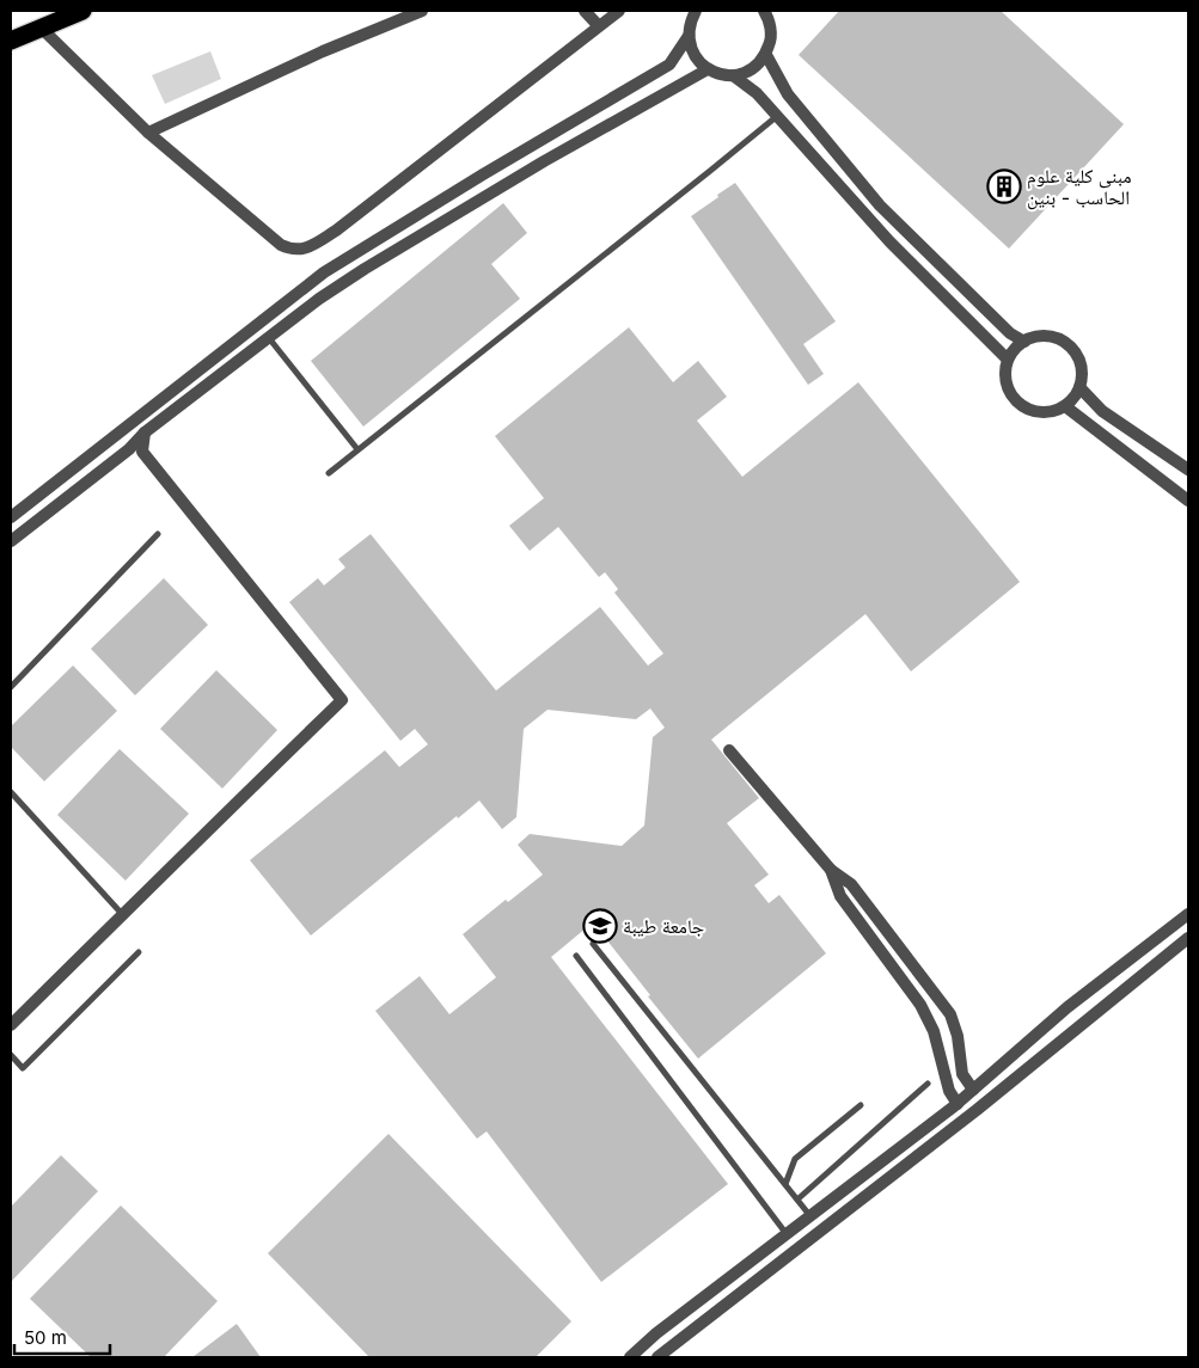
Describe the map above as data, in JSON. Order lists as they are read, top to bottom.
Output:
{
  "places": {
    "building": ["مبنى كلية علوم الحاسب - بنين"],
    "school or university": ["جامعة طيبة"]
  },
  "scale_bar": "50 m"
}
